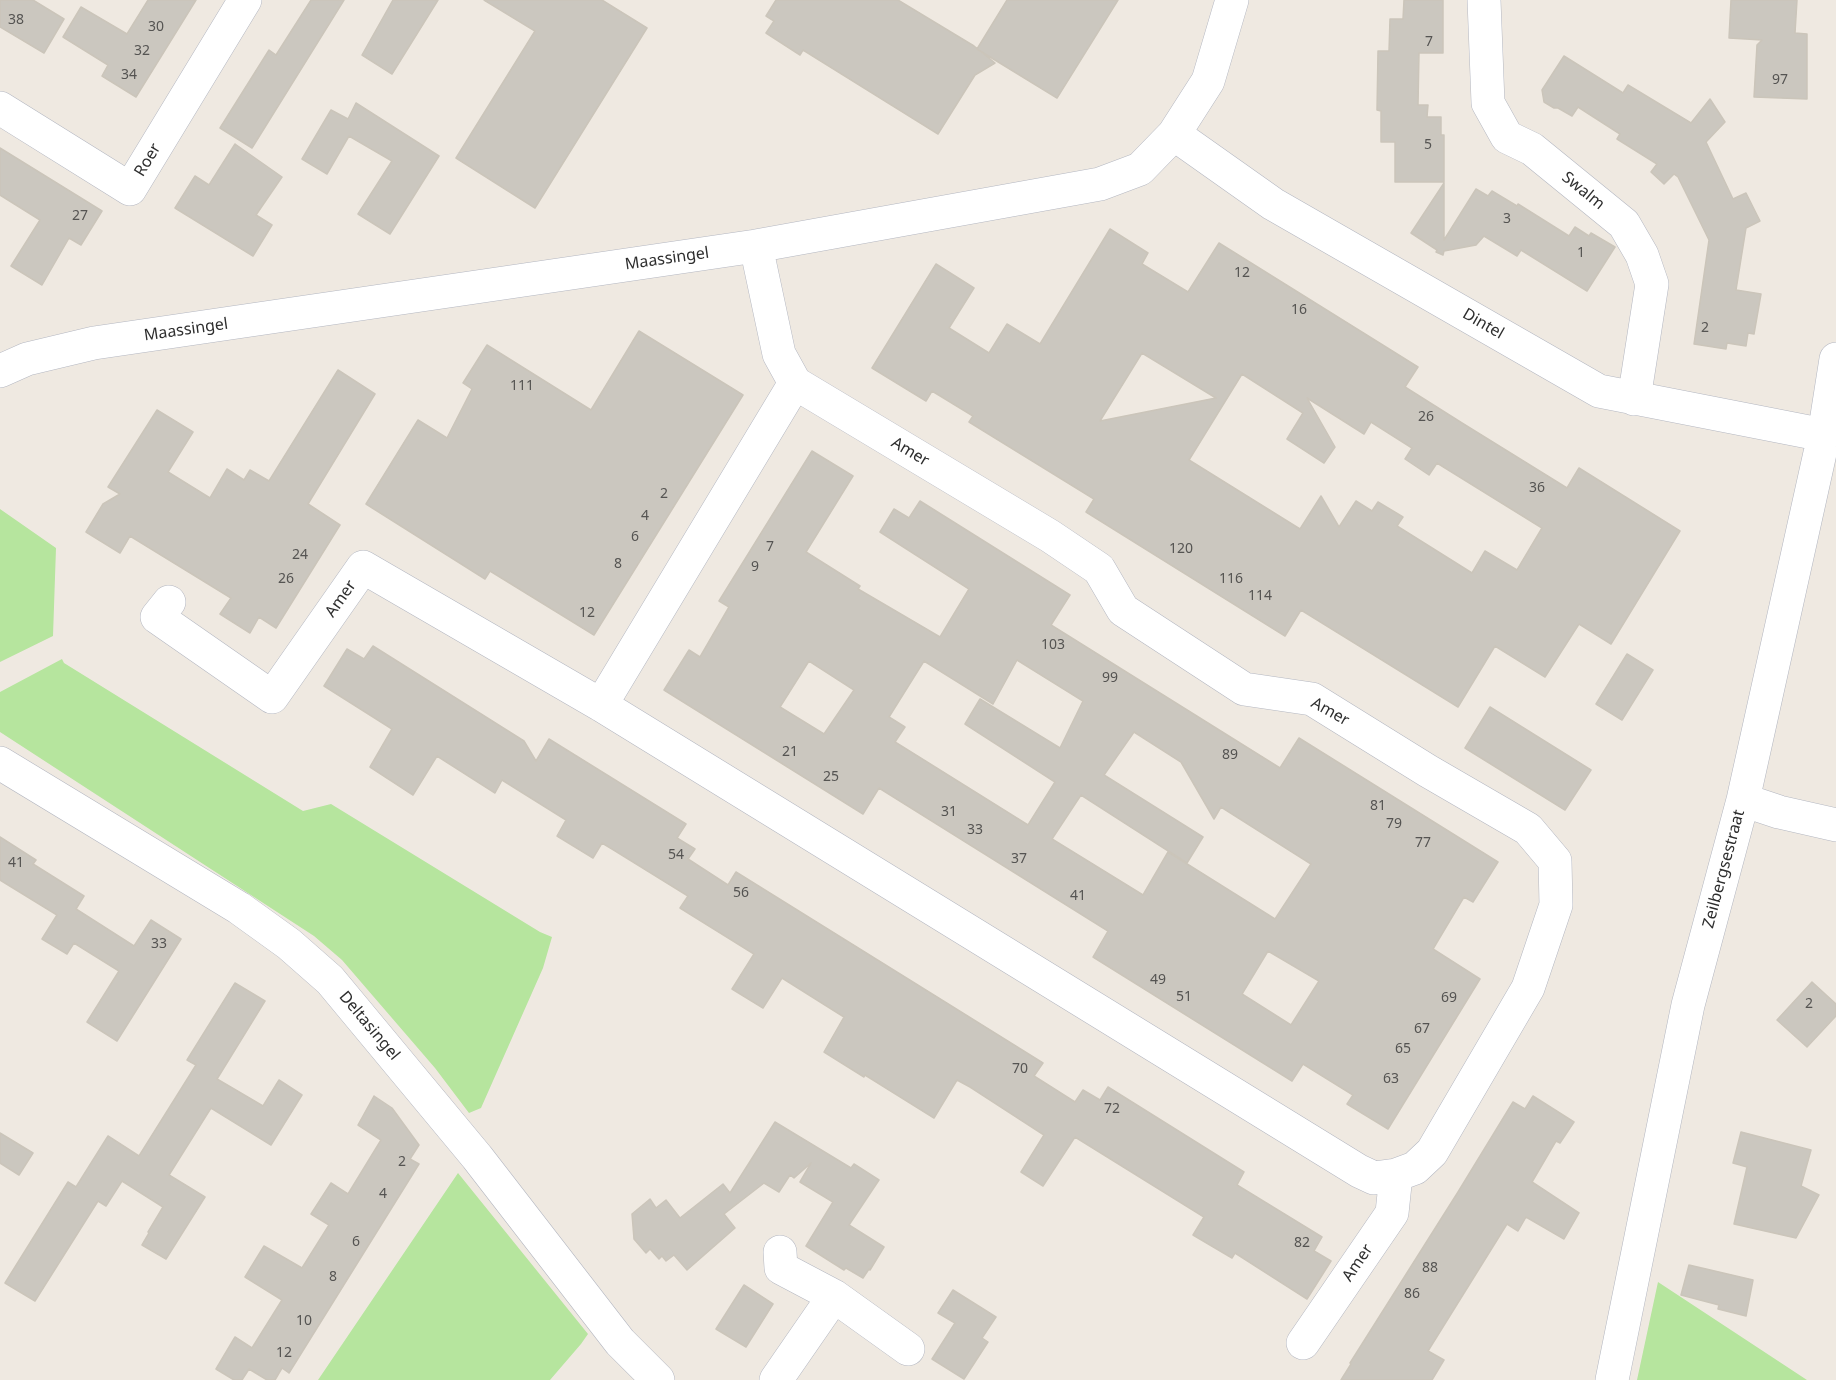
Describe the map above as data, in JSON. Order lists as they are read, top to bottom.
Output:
{
  "streets": {
    "street": [
      "Roer",
      "Swalm",
      "Maassingel",
      "Dintel",
      "Amer",
      "Zeilbergsestraat",
      "Deltasingel"
    ]
  },
  "crossings": [
    ["Swalm", "Dintel"],
    ["Maassingel", "Dintel"],
    ["Dintel", "Zeilbergsestraat"]
  ],
  "house_numbers": [
    "38",
    "30",
    "7",
    "32",
    "34",
    "97",
    "5",
    "27",
    "3",
    "1",
    "12",
    "16",
    "2",
    "111",
    "26",
    "36",
    "2",
    "4",
    "6",
    "7",
    "120",
    "24",
    "8",
    "9",
    "26",
    "116",
    "114",
    "12",
    "103",
    "99",
    "21",
    "89",
    "25",
    "81",
    "31",
    "79",
    "33",
    "77",
    "54",
    "37",
    "41",
    "56",
    "41",
    "33",
    "49",
    "51",
    "69",
    "2",
    "67",
    "65",
    "70",
    "63",
    "72",
    "2",
    "4",
    "6",
    "82",
    "88",
    "8",
    "86",
    "10",
    "12"
  ]
}
